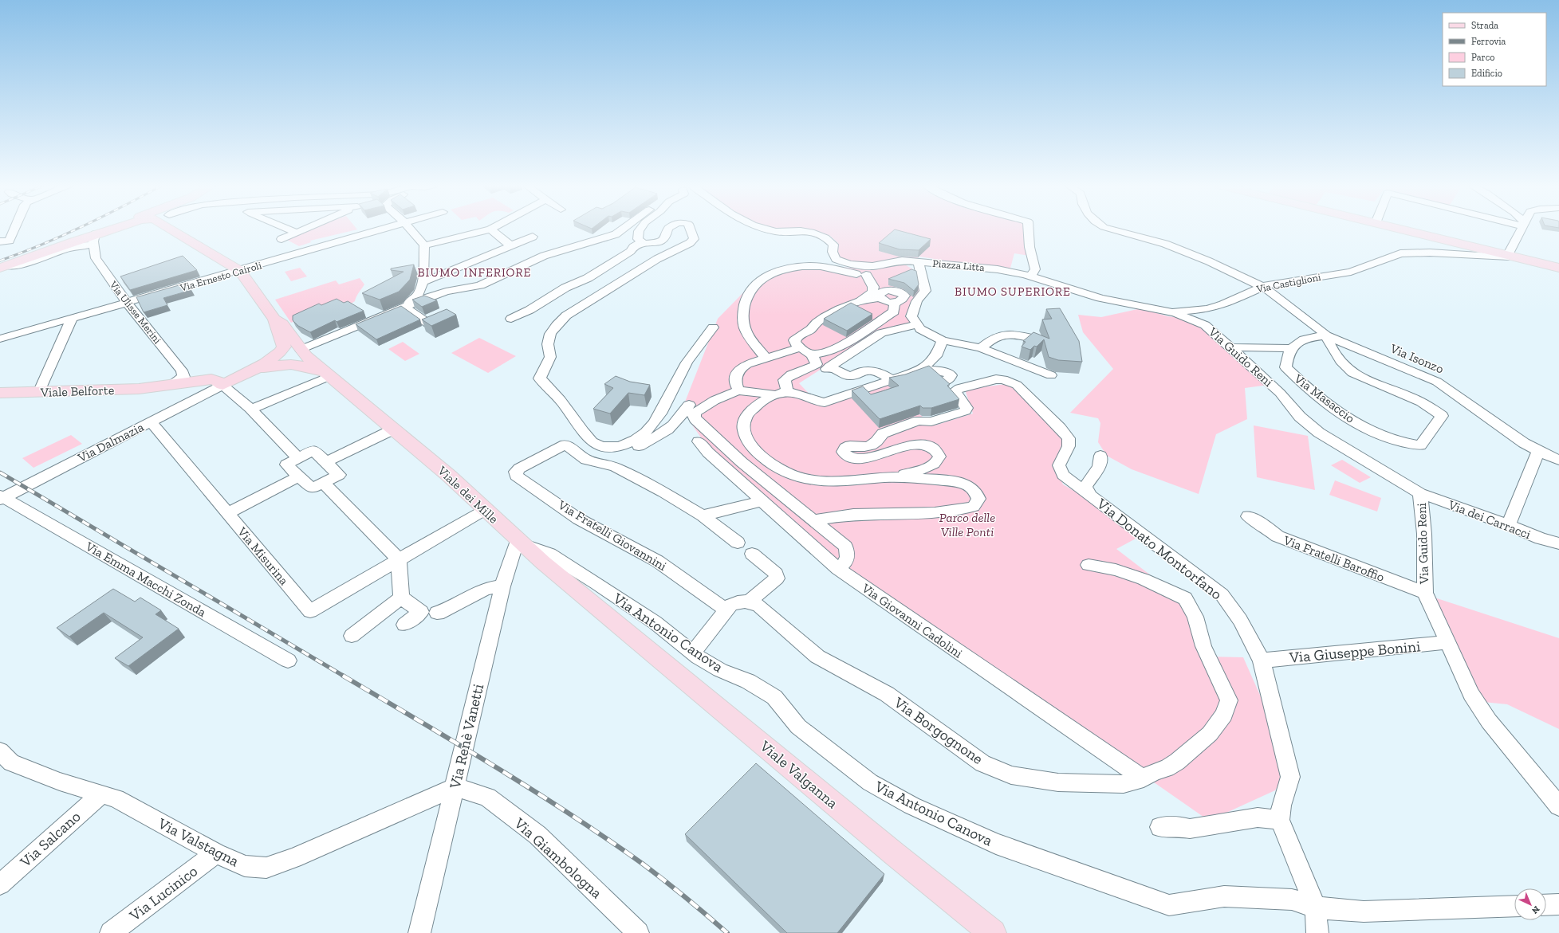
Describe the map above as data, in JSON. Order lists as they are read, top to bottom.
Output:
{
  "streets": {
    "main road": ["Viale Belforte", "Viale dei Mille", "Viale Valganna"],
    "street": [
      "Piazza Litta",
      "Via Ernesto Cairoli",
      "Via Castiglioni",
      "Via Ulisse Merini",
      "Via Guido Reni",
      "Via Isonzo",
      "Via Masaccio",
      "Via Dalmazia",
      "Via dei Carracci",
      "Via Fratelli Giovannini",
      "Via Donato Montorfano",
      "Via Misurina",
      "Via Fratelli Baroffio",
      "Via Emma Macchi Zonda",
      "Via Giovanni Cadolini",
      "Via Antonio Canova",
      "Via Giuseppe Bonini",
      "Via Borgognone",
      "Via Renè Vanetti",
      "Via Salcano",
      "Via Valstagna",
      "Via Giambologna",
      "Via Lucinico"
    ]
  },
  "crossings": [
    ["Piazza Litta", "Via Castiglioni"],
    ["Via Ernesto Cairoli", "Via Ulisse Merini"],
    ["Via Castiglioni", "Via Guido Reni"],
    ["Via Castiglioni", "Via Isonzo"],
    ["Via Ulisse Merini", "Viale Belforte"],
    ["Via Guido Reni", "Via dei Carracci"],
    ["Via Guido Reni", "Via Fratelli Baroffio"],
    ["Via Guido Reni", "Via Giuseppe Bonini"],
    ["Via Isonzo", "Via Masaccio"],
    ["Via Dalmazia", "Via Misurina"],
    ["Via Dalmazia", "Via Emma Macchi Zonda"],
    ["Viale dei Mille", "Via Misurina"],
    ["Viale dei Mille", "Via Antonio Canova"],
    ["Viale dei Mille", "Via Renè Vanetti"],
    ["Viale dei Mille", "Viale Valganna"],
    ["Via Donato Montorfano", "Via Antonio Canova"],
    ["Via Donato Montorfano", "Via Giuseppe Bonini"],
    ["Via Giovanni Cadolini", "Via Borgognone"],
    ["Via Antonio Canova", "Via Renè Vanetti"],
    ["Via Renè Vanetti", "Via Valstagna"],
    ["Via Renè Vanetti", "Via Giambologna"],
    ["Via Salcano", "Via Valstagna"],
    ["Via Valstagna", "Via Giambologna"],
    ["Via Valstagna", "Via Lucinico"]
  ],
  "districts": ["BIUMO INFERIORE", "BIUMO SUPERIORE"],
  "parks": ["Parco delle Ville Ponti"],
  "legend": [
    "Strada",
    "Ferrovia",
    "Parco",
    "Edificio"
  ],
  "north": "bottom right"
}
